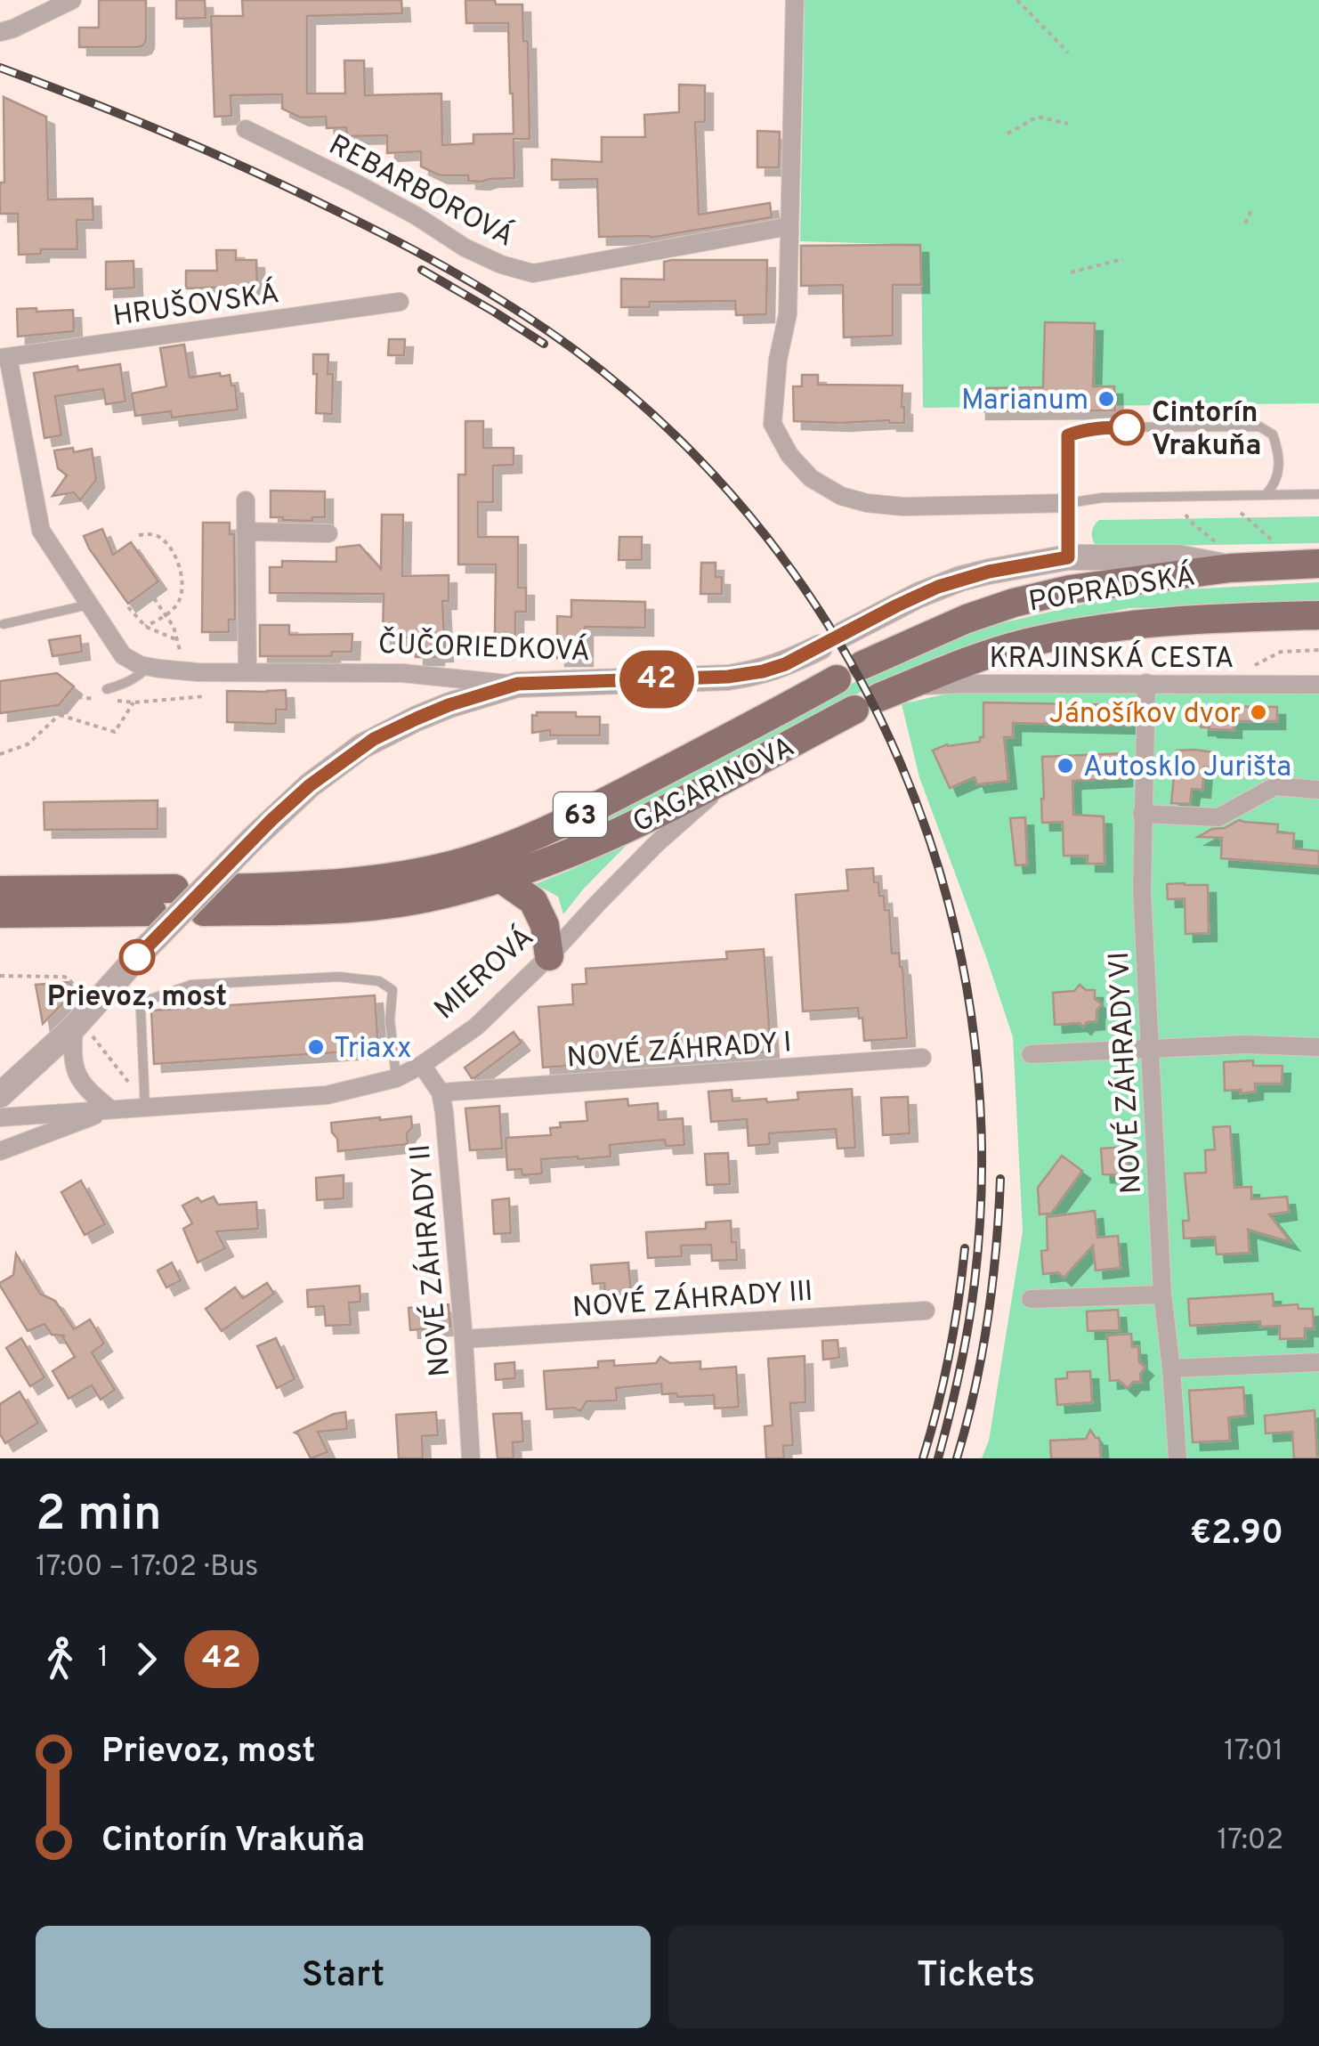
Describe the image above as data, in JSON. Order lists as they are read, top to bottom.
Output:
{
  "streets": {
    "main road": ["POPRADSKÁ", "GAGARINOVA", "63"],
    "street": [
      "REBARBOROVÁ",
      "HRUŠOVSKÁ",
      "ČUČORIEDKOVÁ",
      "KRAJINSKÁ CESTA",
      "MIEROVÁ",
      "NOVÉ ZÁHRADY I",
      "NOVÉ ZÁHRADY VI",
      "NOVÉ ZÁHRADY II",
      "NOVÉ ZÁHRADY III"
    ]
  },
  "crossings": [
    ["POPRADSKÁ", "KRAJINSKÁ CESTA"],
    ["POPRADSKÁ", "GAGARINOVA"],
    ["KRAJINSKÁ CESTA", "GAGARINOVA"],
    ["KRAJINSKÁ CESTA", "NOVÉ ZÁHRADY VI"],
    ["GAGARINOVA", "MIEROVÁ"],
    ["MIEROVÁ", "NOVÉ ZÁHRADY II"],
    ["NOVÉ ZÁHRADY I", "NOVÉ ZÁHRADY II"],
    ["NOVÉ ZÁHRADY II", "NOVÉ ZÁHRADY III"]
  ],
  "places": [
    "Marianum",
    "Cintorín Vrakuňa",
    "Jánošíkov dvor",
    "Autosklo Jurišta",
    "Prievoz, most",
    "Triaxx"
  ],
  "lines": ["bus line 42"],
  "page": {
    "on_map": "42",
    "heading": ["2 min", "17:00 – 17:02 · Bus", "€2.90"],
    "legs": ["1", "42"],
    "list": [
      {
        "name": "Prievoz, most",
        "value": "17:01"
      },
      {
        "name": "Cintorín Vrakuňa",
        "value": "17:02"
      }
    ],
    "buttons": ["Start", "Tickets"]
  }
}
